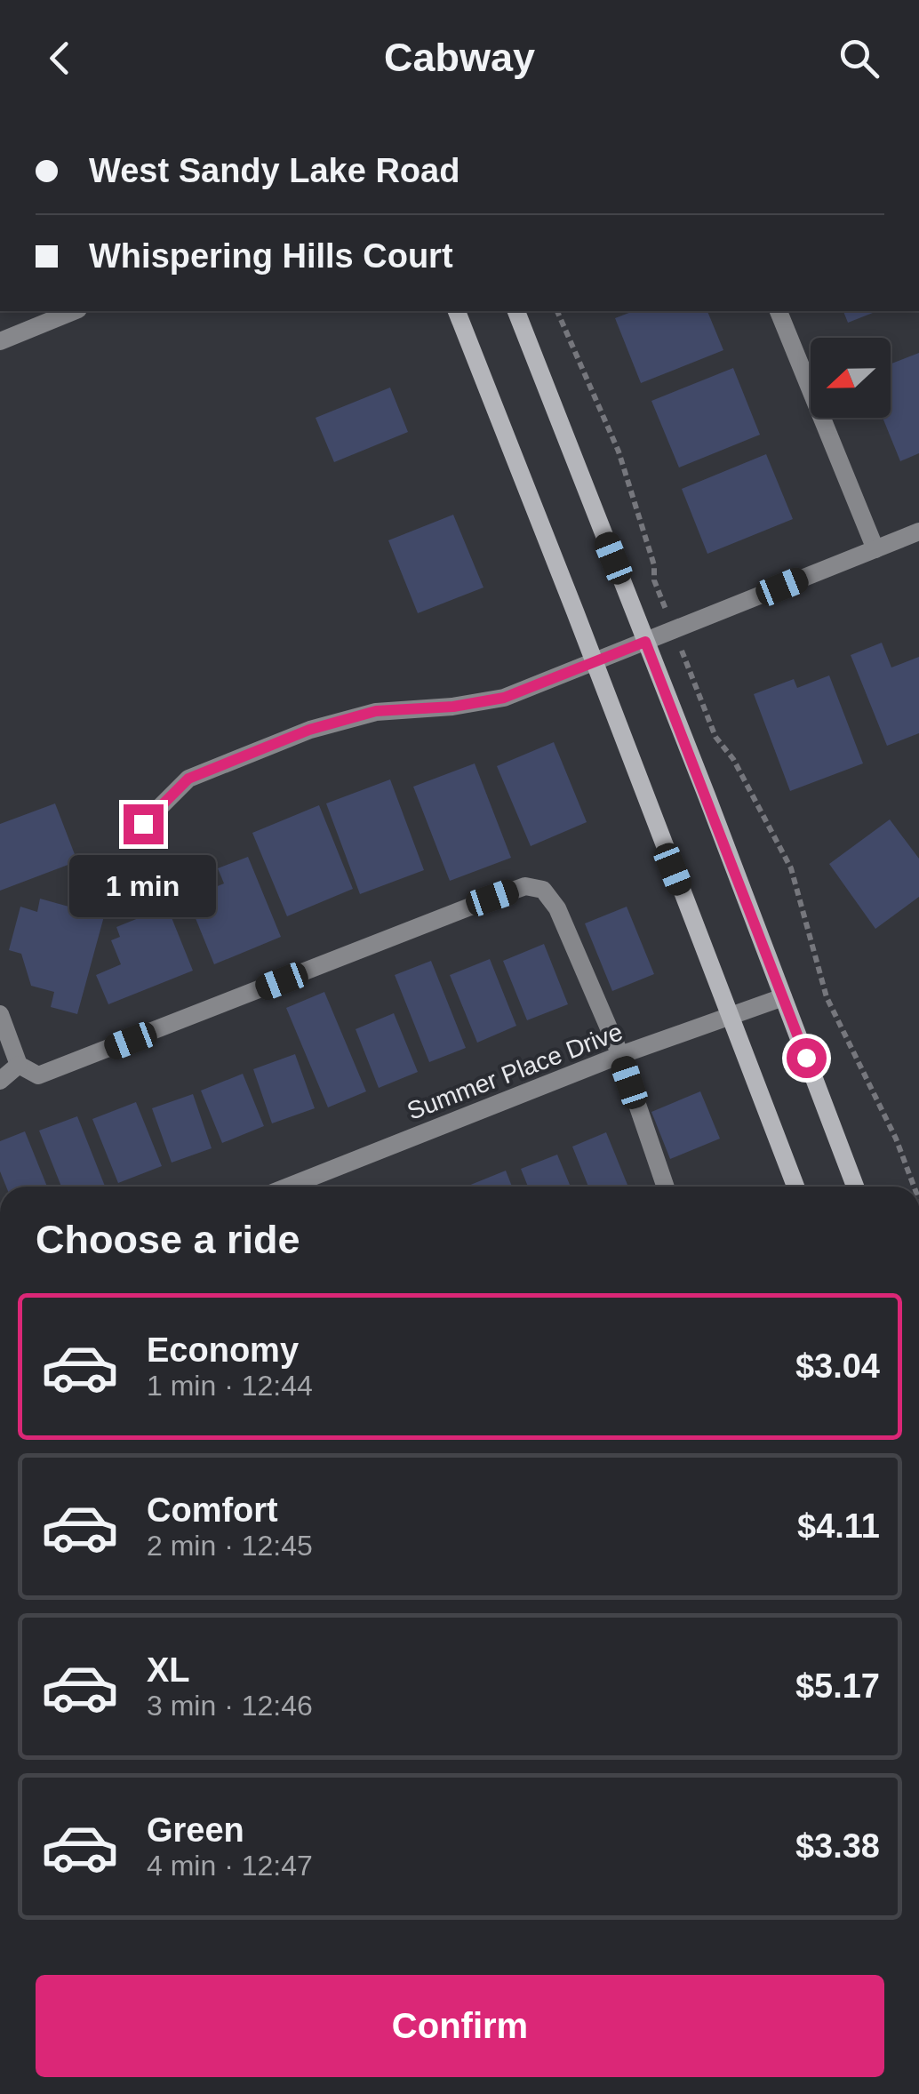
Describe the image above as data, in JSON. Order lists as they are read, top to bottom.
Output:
{
  "streets": {
    "street": ["Summer Place Drive"]
  },
  "north": "left",
  "page": {
    "header": "Cabway",
    "banner": ["West Sandy Lake Road", "Whispering Hills Court"],
    "bubble": "1 min",
    "heading": "Choose a ride",
    "list": [
      {
        "name": "Economy",
        "note": "1 min · 12:44",
        "value": "$3.04"
      },
      {
        "name": "Comfort",
        "note": "2 min · 12:45",
        "value": "$4.11"
      },
      {
        "name": "XL",
        "note": "3 min · 12:46",
        "value": "$5.17"
      },
      {
        "name": "Green",
        "note": "4 min · 12:47",
        "value": "$3.38"
      }
    ],
    "buttons": "Confirm"
  }
}
